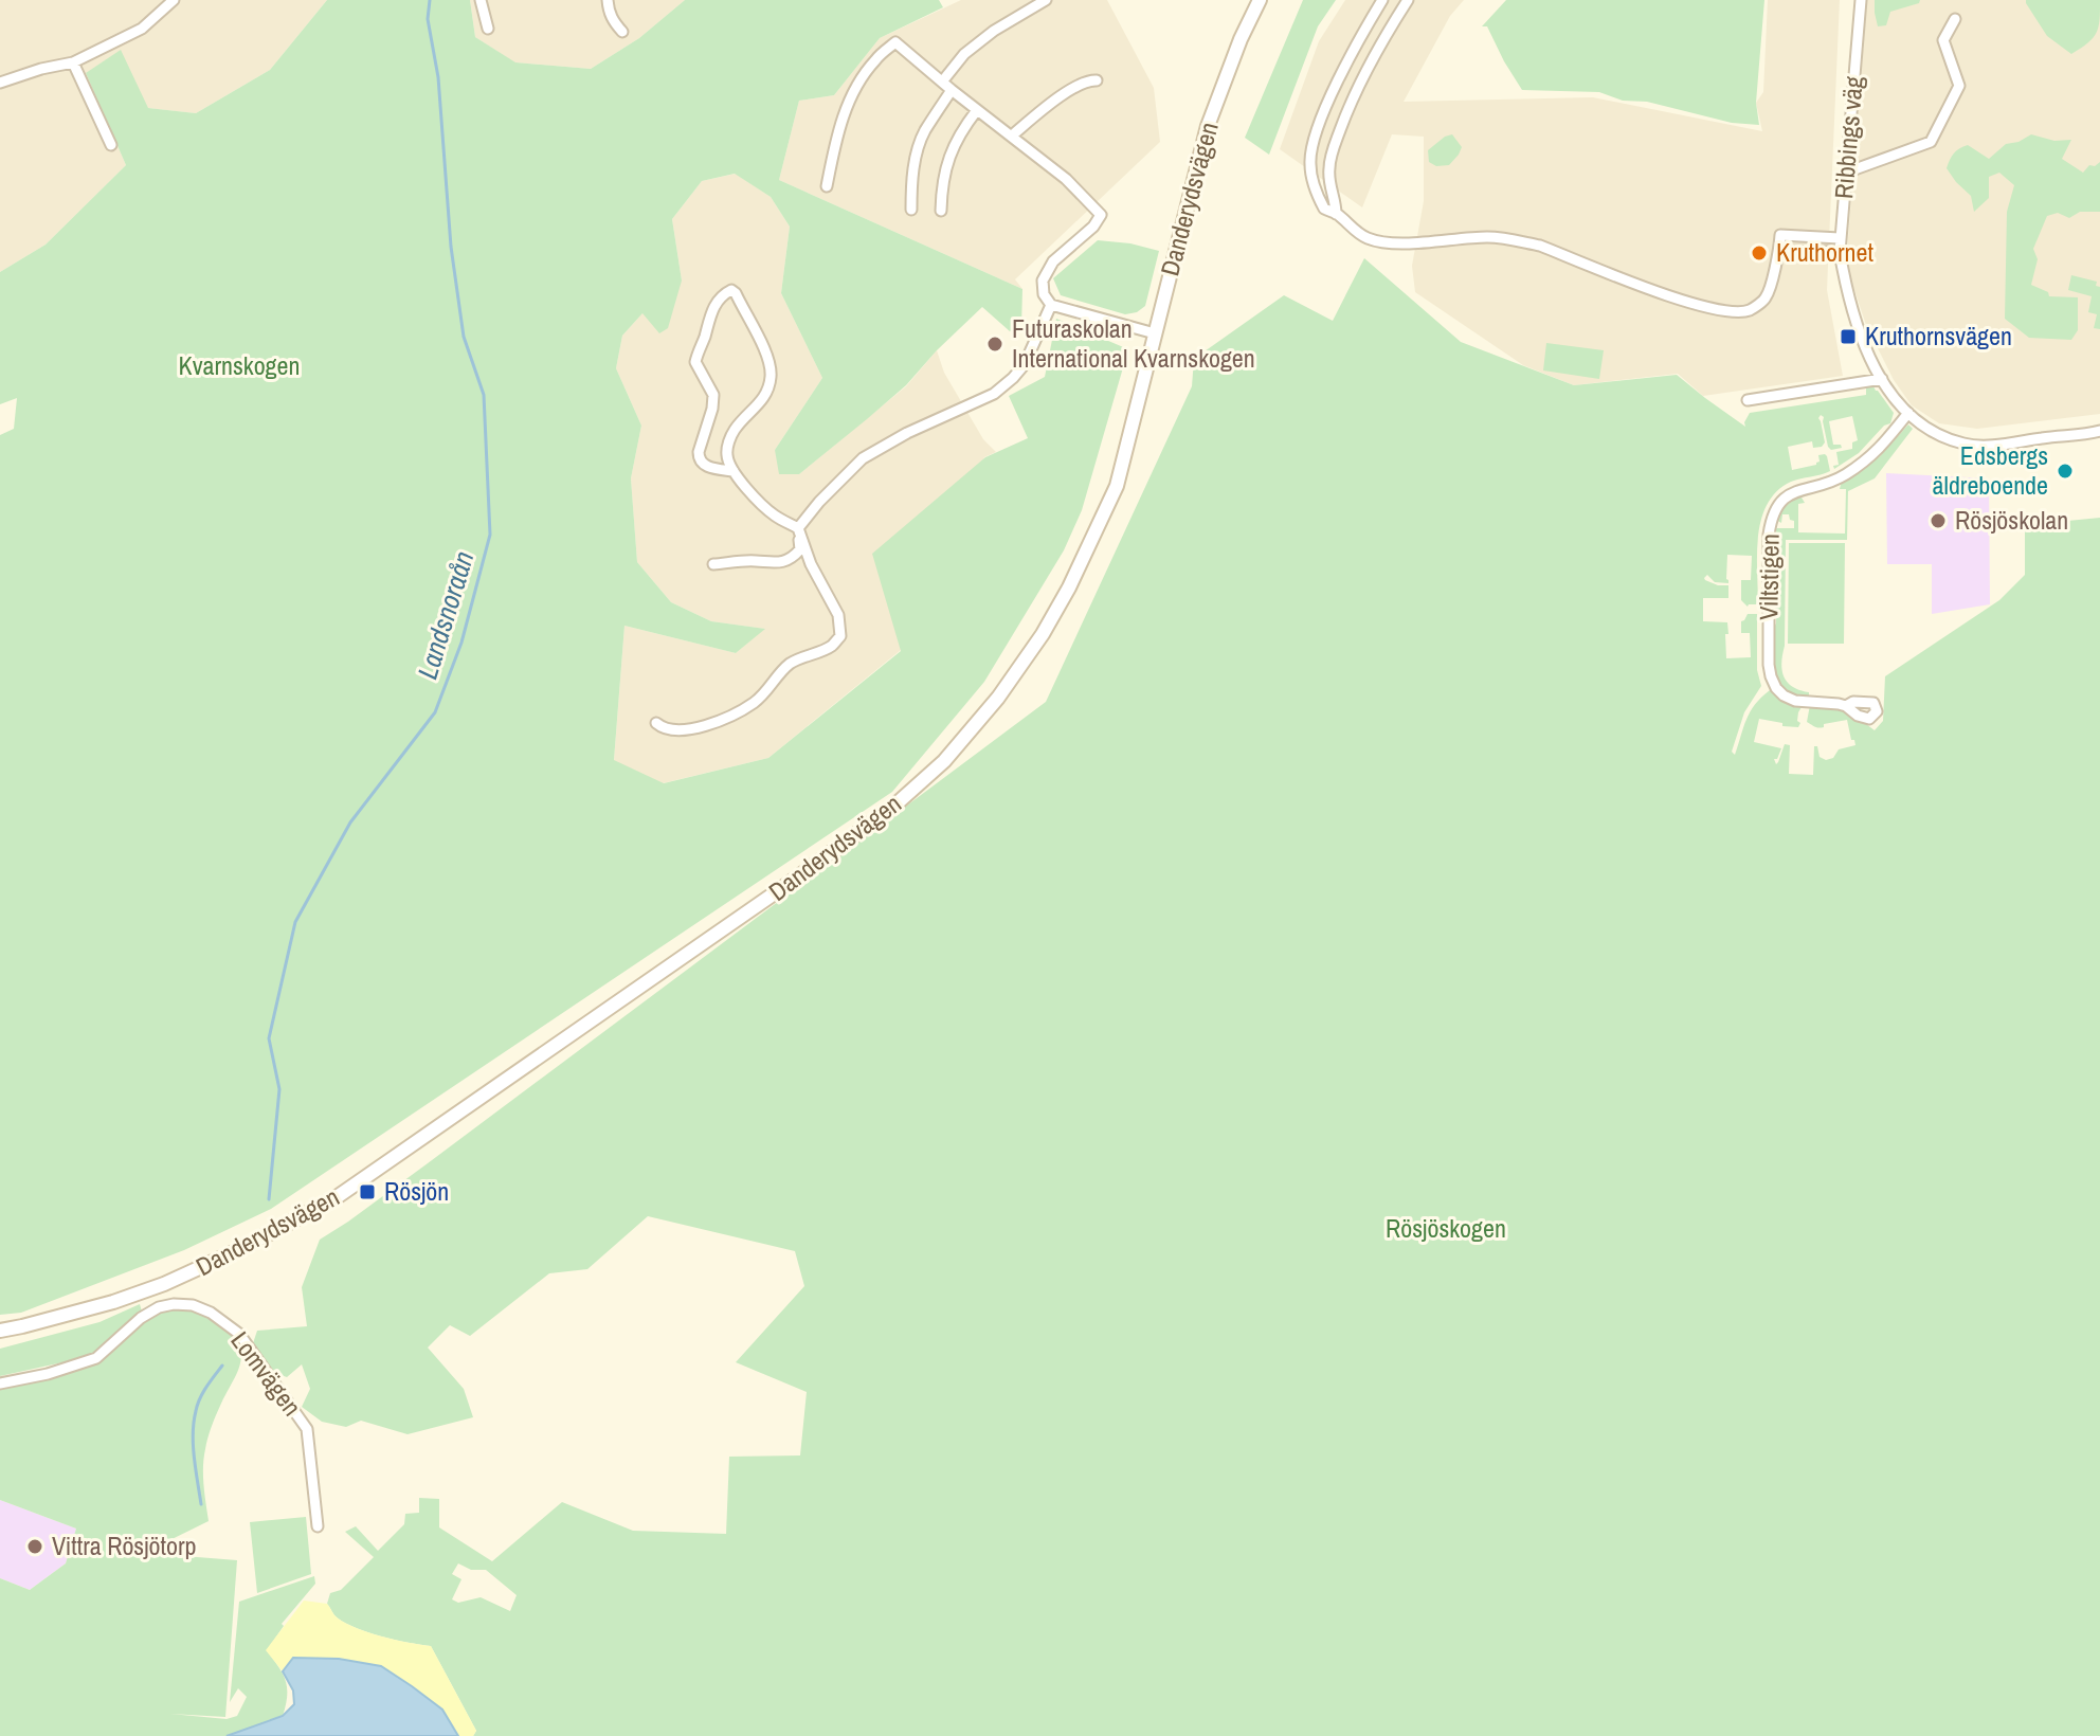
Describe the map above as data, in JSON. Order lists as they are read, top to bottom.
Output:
{
  "streets": {
    "main road": ["Danderydsvägen"],
    "street": ["Ribbings väg", "Viltstigen", "Lomvägen"]
  },
  "crossings": [
    ["Ribbings väg", "Viltstigen"]
  ],
  "water": ["Landsnoraån"],
  "parks": ["Kvarnskogen", "Rösjöskogen"],
  "places": {
    "other": [
      "Kruthornet",
      "Futuraskolan International Kvarnskogen",
      "Edsbergs äldreboende",
      "Rösjöskolan",
      "Vittra Rösjötorp"
    ],
    "transit": ["Kruthornsvägen", "Rösjön"]
  }
}
